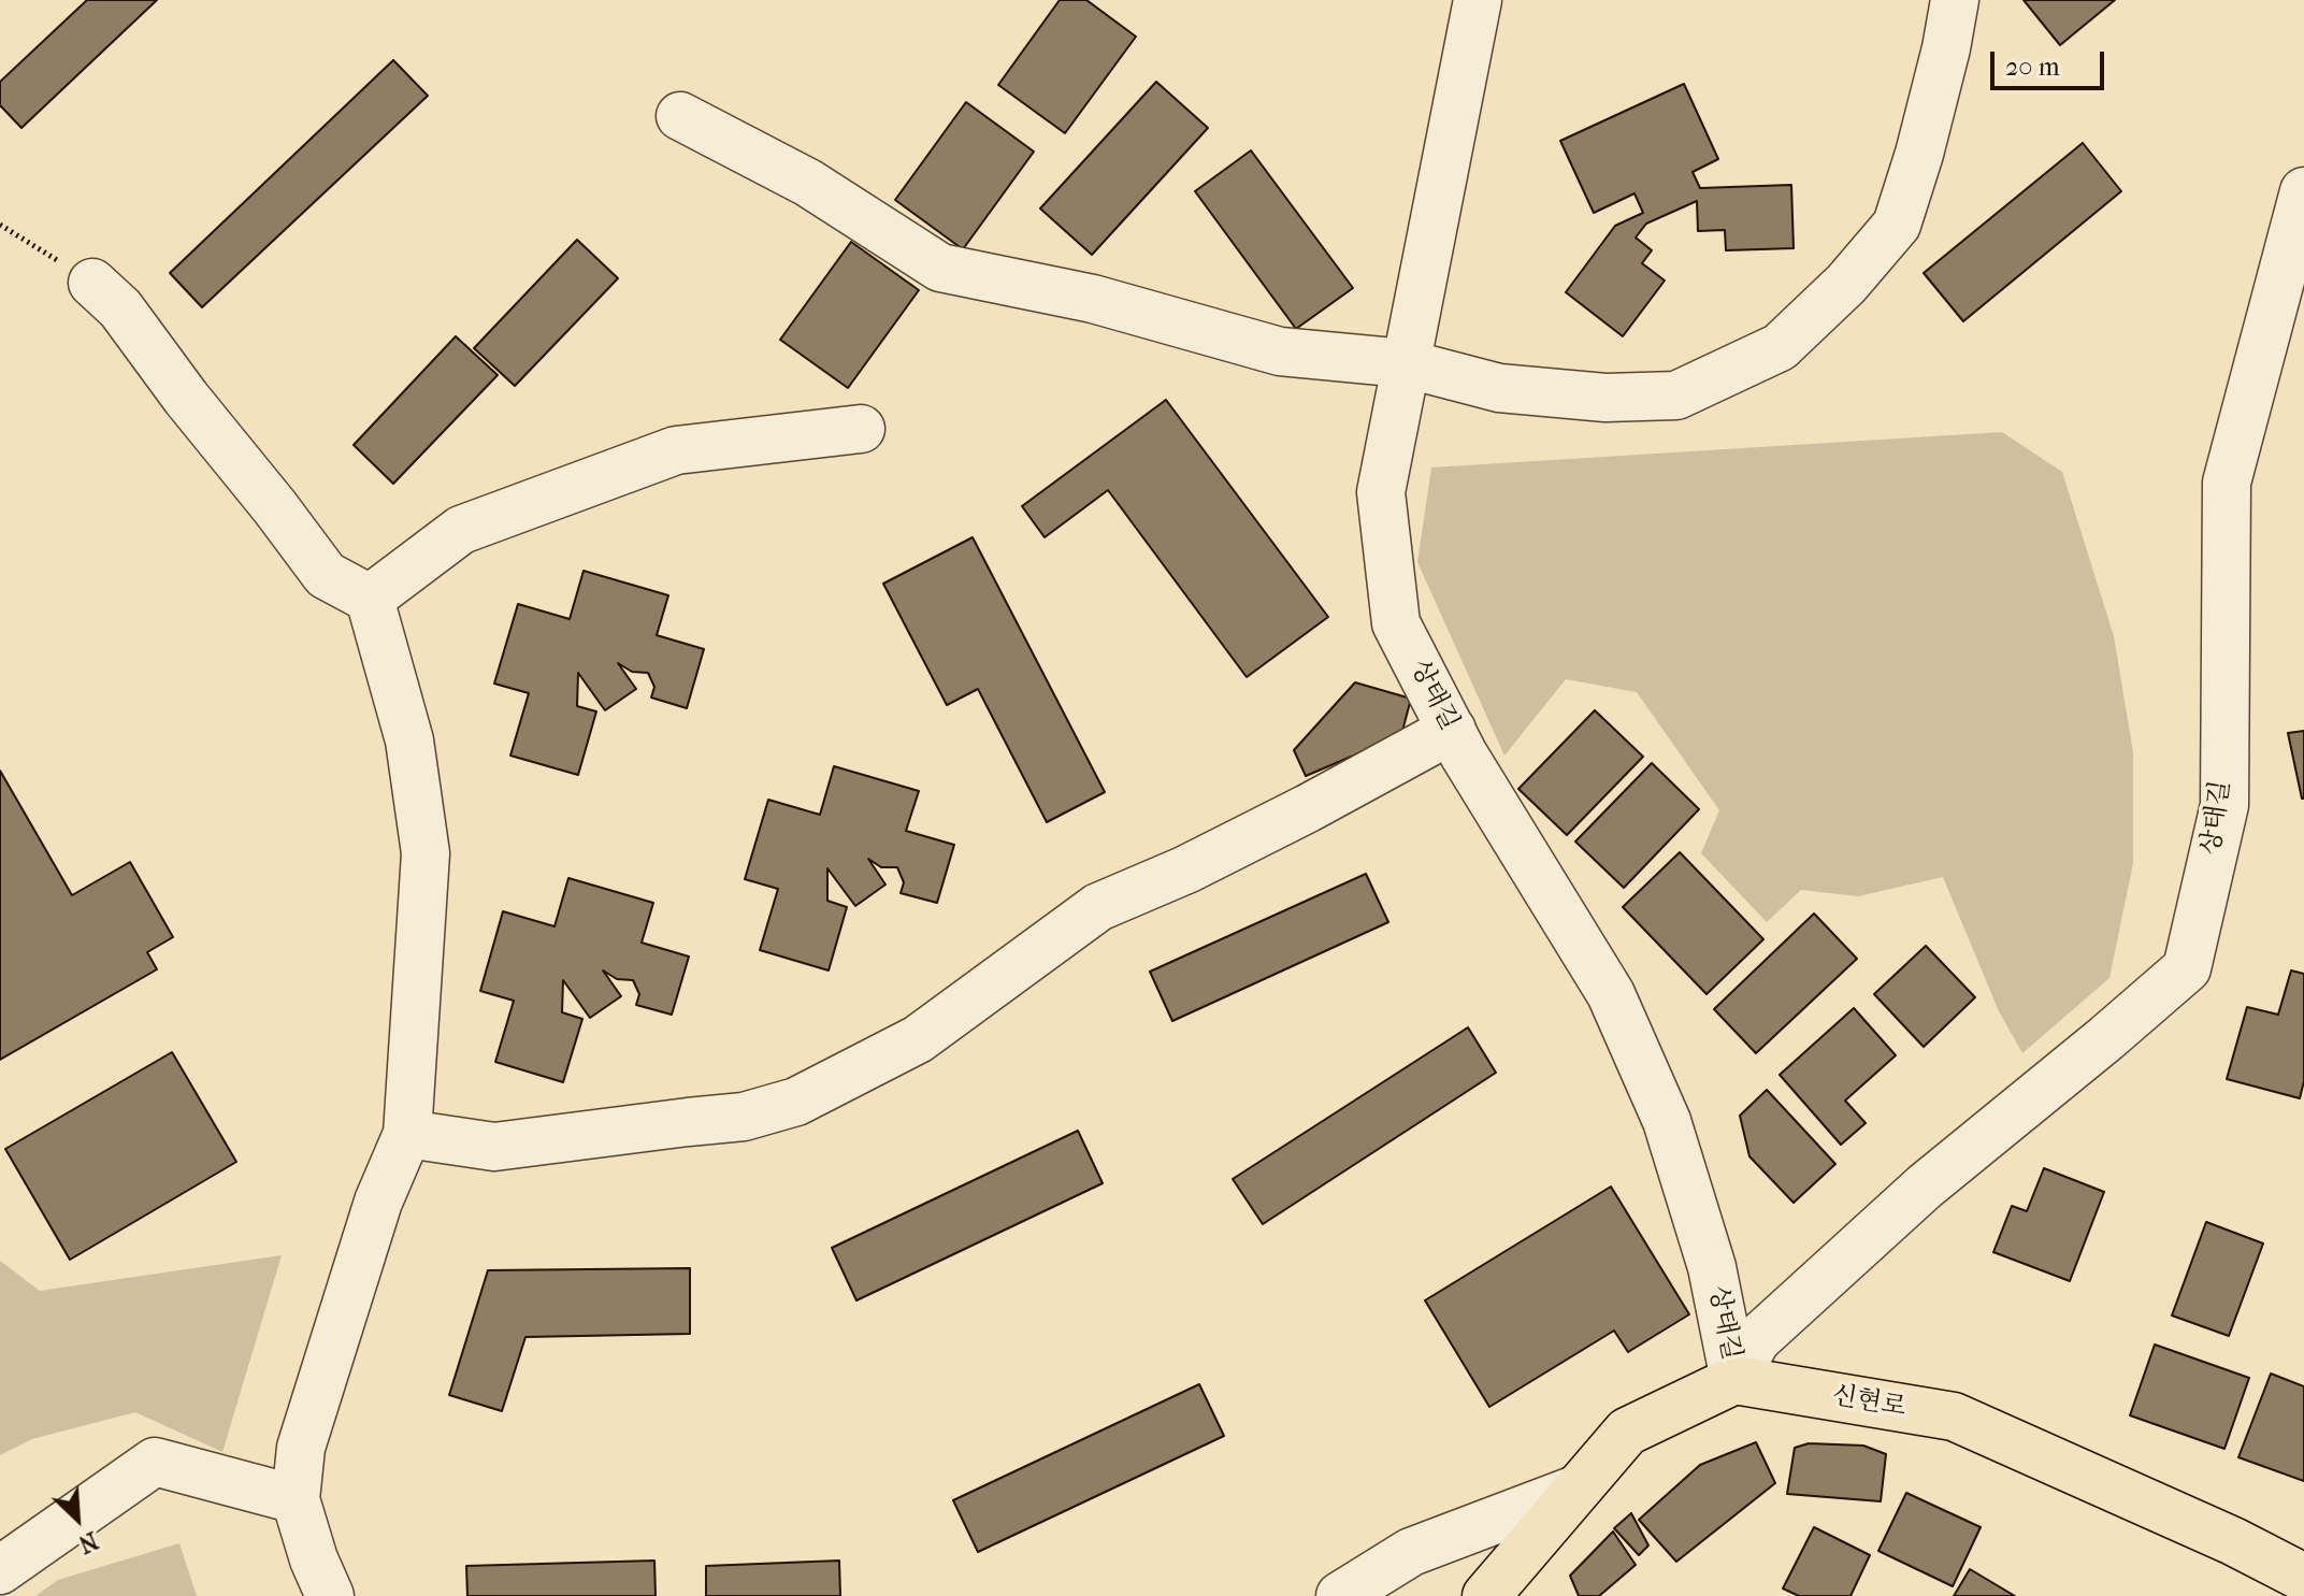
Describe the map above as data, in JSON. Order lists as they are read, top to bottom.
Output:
{
  "streets": {
    "main road": ["신현로"],
    "street": ["상태길"]
  },
  "crossings": [
    ["상태길", "신현로"]
  ],
  "scale_bar": "20 m",
  "north": "bottom right"
}
